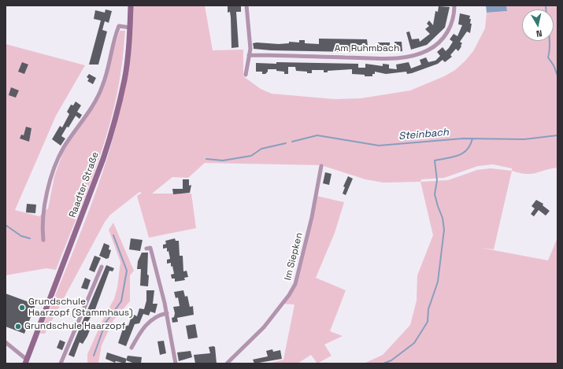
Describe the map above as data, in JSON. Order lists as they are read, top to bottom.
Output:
{
  "streets": {
    "main road": ["Raadter Straße"],
    "street": ["Am Ruhmbach", "Im Siepken"]
  },
  "water": ["Steinbach"],
  "places": ["Grundschule Haarzopf (Stammhaus)", "Grundschule Haarzopf"],
  "north": "bottom"
}
